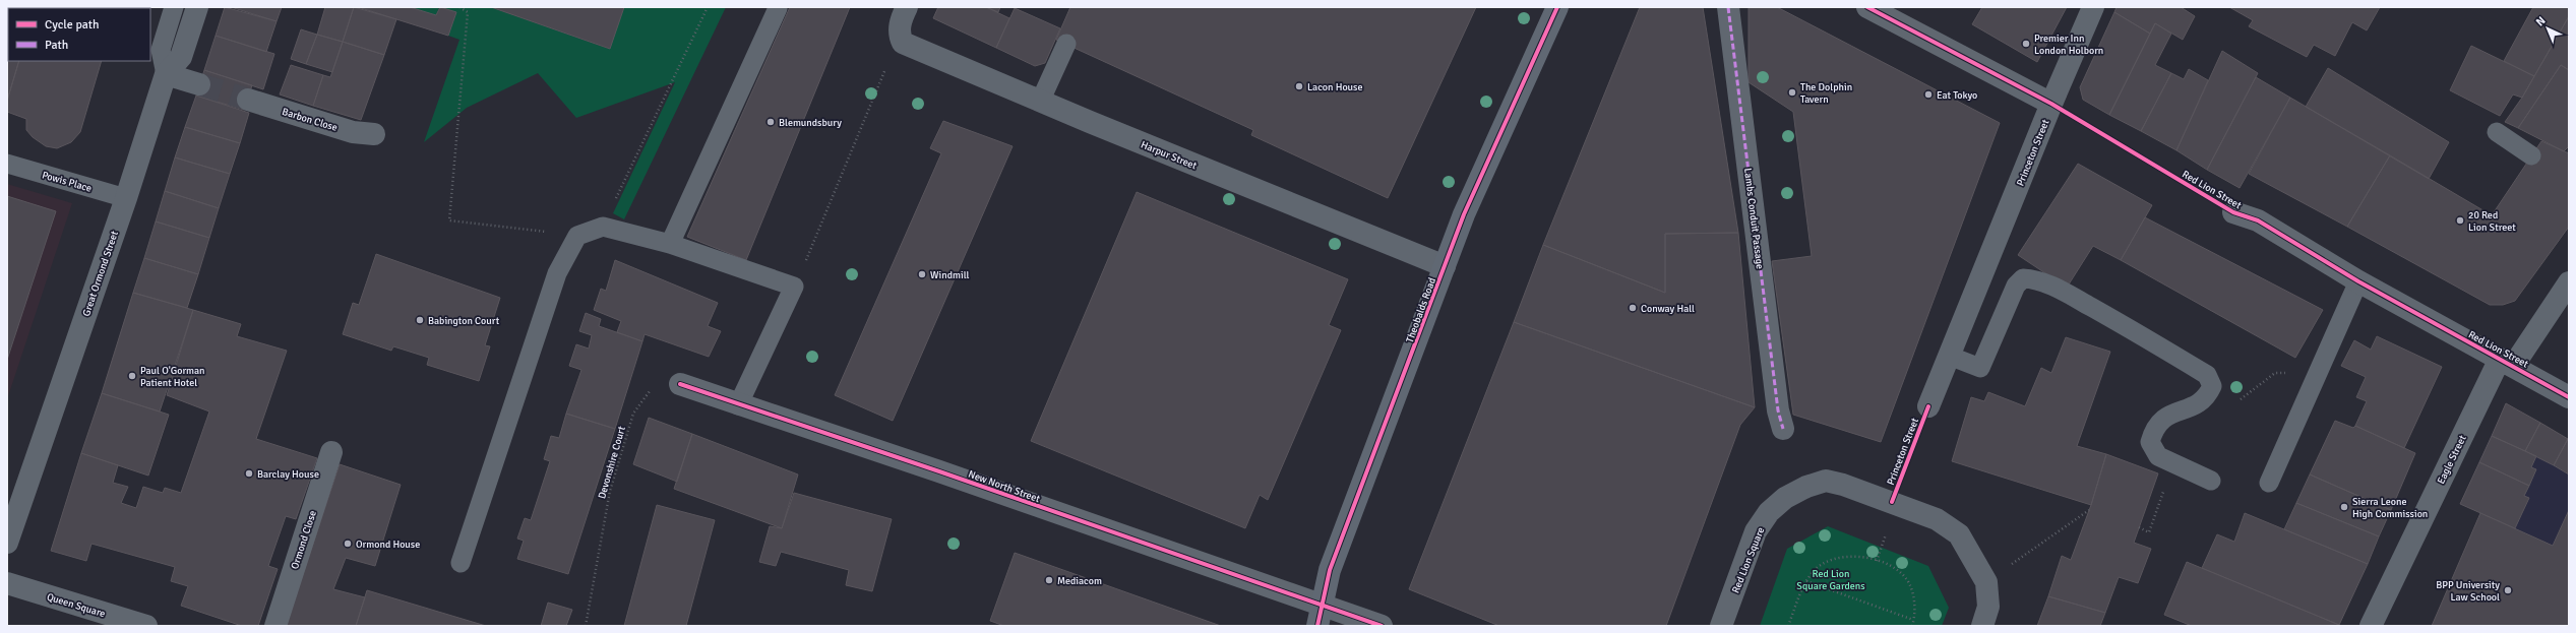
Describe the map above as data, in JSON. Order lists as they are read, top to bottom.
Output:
{
  "streets": {
    "main road": ["Theobalds Road"],
    "street": [
      "Barbon Close",
      "Princeton Street",
      "Harpur Street",
      "Red Lion Street",
      "Lambs Conduit Passage",
      "Great Ormond Street",
      "Eagle Street",
      "New North Street",
      "Ormond Close",
      "Red Lion Square",
      "Queen Square"
    ],
    "lane": ["Powis Place"],
    "path": ["Devonshire Court"]
  },
  "crossings": [
    ["Harpur Street", "Theobalds Road"],
    ["Powis Place", "Great Ormond Street"],
    ["Red Lion Street", "Eagle Street"],
    ["Theobalds Road", "New North Street"],
    ["Devonshire Court", "New North Street"]
  ],
  "parks": ["Red Lion Square Gardens"],
  "places": [
    "Premier Inn London Holborn",
    "Lacon House",
    "The Dolphin Tavern",
    "Eat Tokyo",
    "Blemundsbury",
    "20 Red Lion Street",
    "Windmill",
    "Conway Hall",
    "Babington Court",
    "Paul O'Gorman Patient Hotel",
    "Barclay House",
    "Sierra Leone High Commission",
    "Ormond House",
    "Mediacom",
    "BPP University Law School"
  ],
  "legend": ["Cycle path", "Path"],
  "north": "top left"
}
